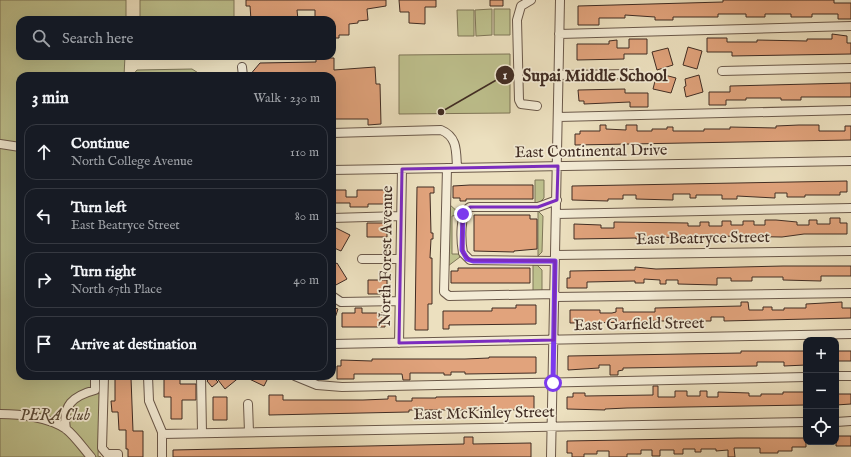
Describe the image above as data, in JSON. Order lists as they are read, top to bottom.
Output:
{
  "streets": {
    "street": [
      "East Continental Drive",
      "East Beatryce Street",
      "North Forest Avenue",
      "East Garfield Street",
      "East McKinley Street"
    ]
  },
  "crossings": [
    ["East Continental Drive", "North Forest Avenue"],
    ["North Forest Avenue", "East Garfield Street"]
  ],
  "parks": ["PERA Club"],
  "places": ["Supai Middle School"],
  "page": {
    "search": "Search here",
    "heading": ["3 min", "Walk · 230 m"],
    "list": [
      ["Continue", "North College Avenue", "110 m"],
      ["Turn left", "East Beatryce Street", "80 m"],
      ["Turn right", "North 67th Place", "40 m"],
      "Arrive at destination"
    ],
    "map_buttons": ["+", "−"]
  }
}
